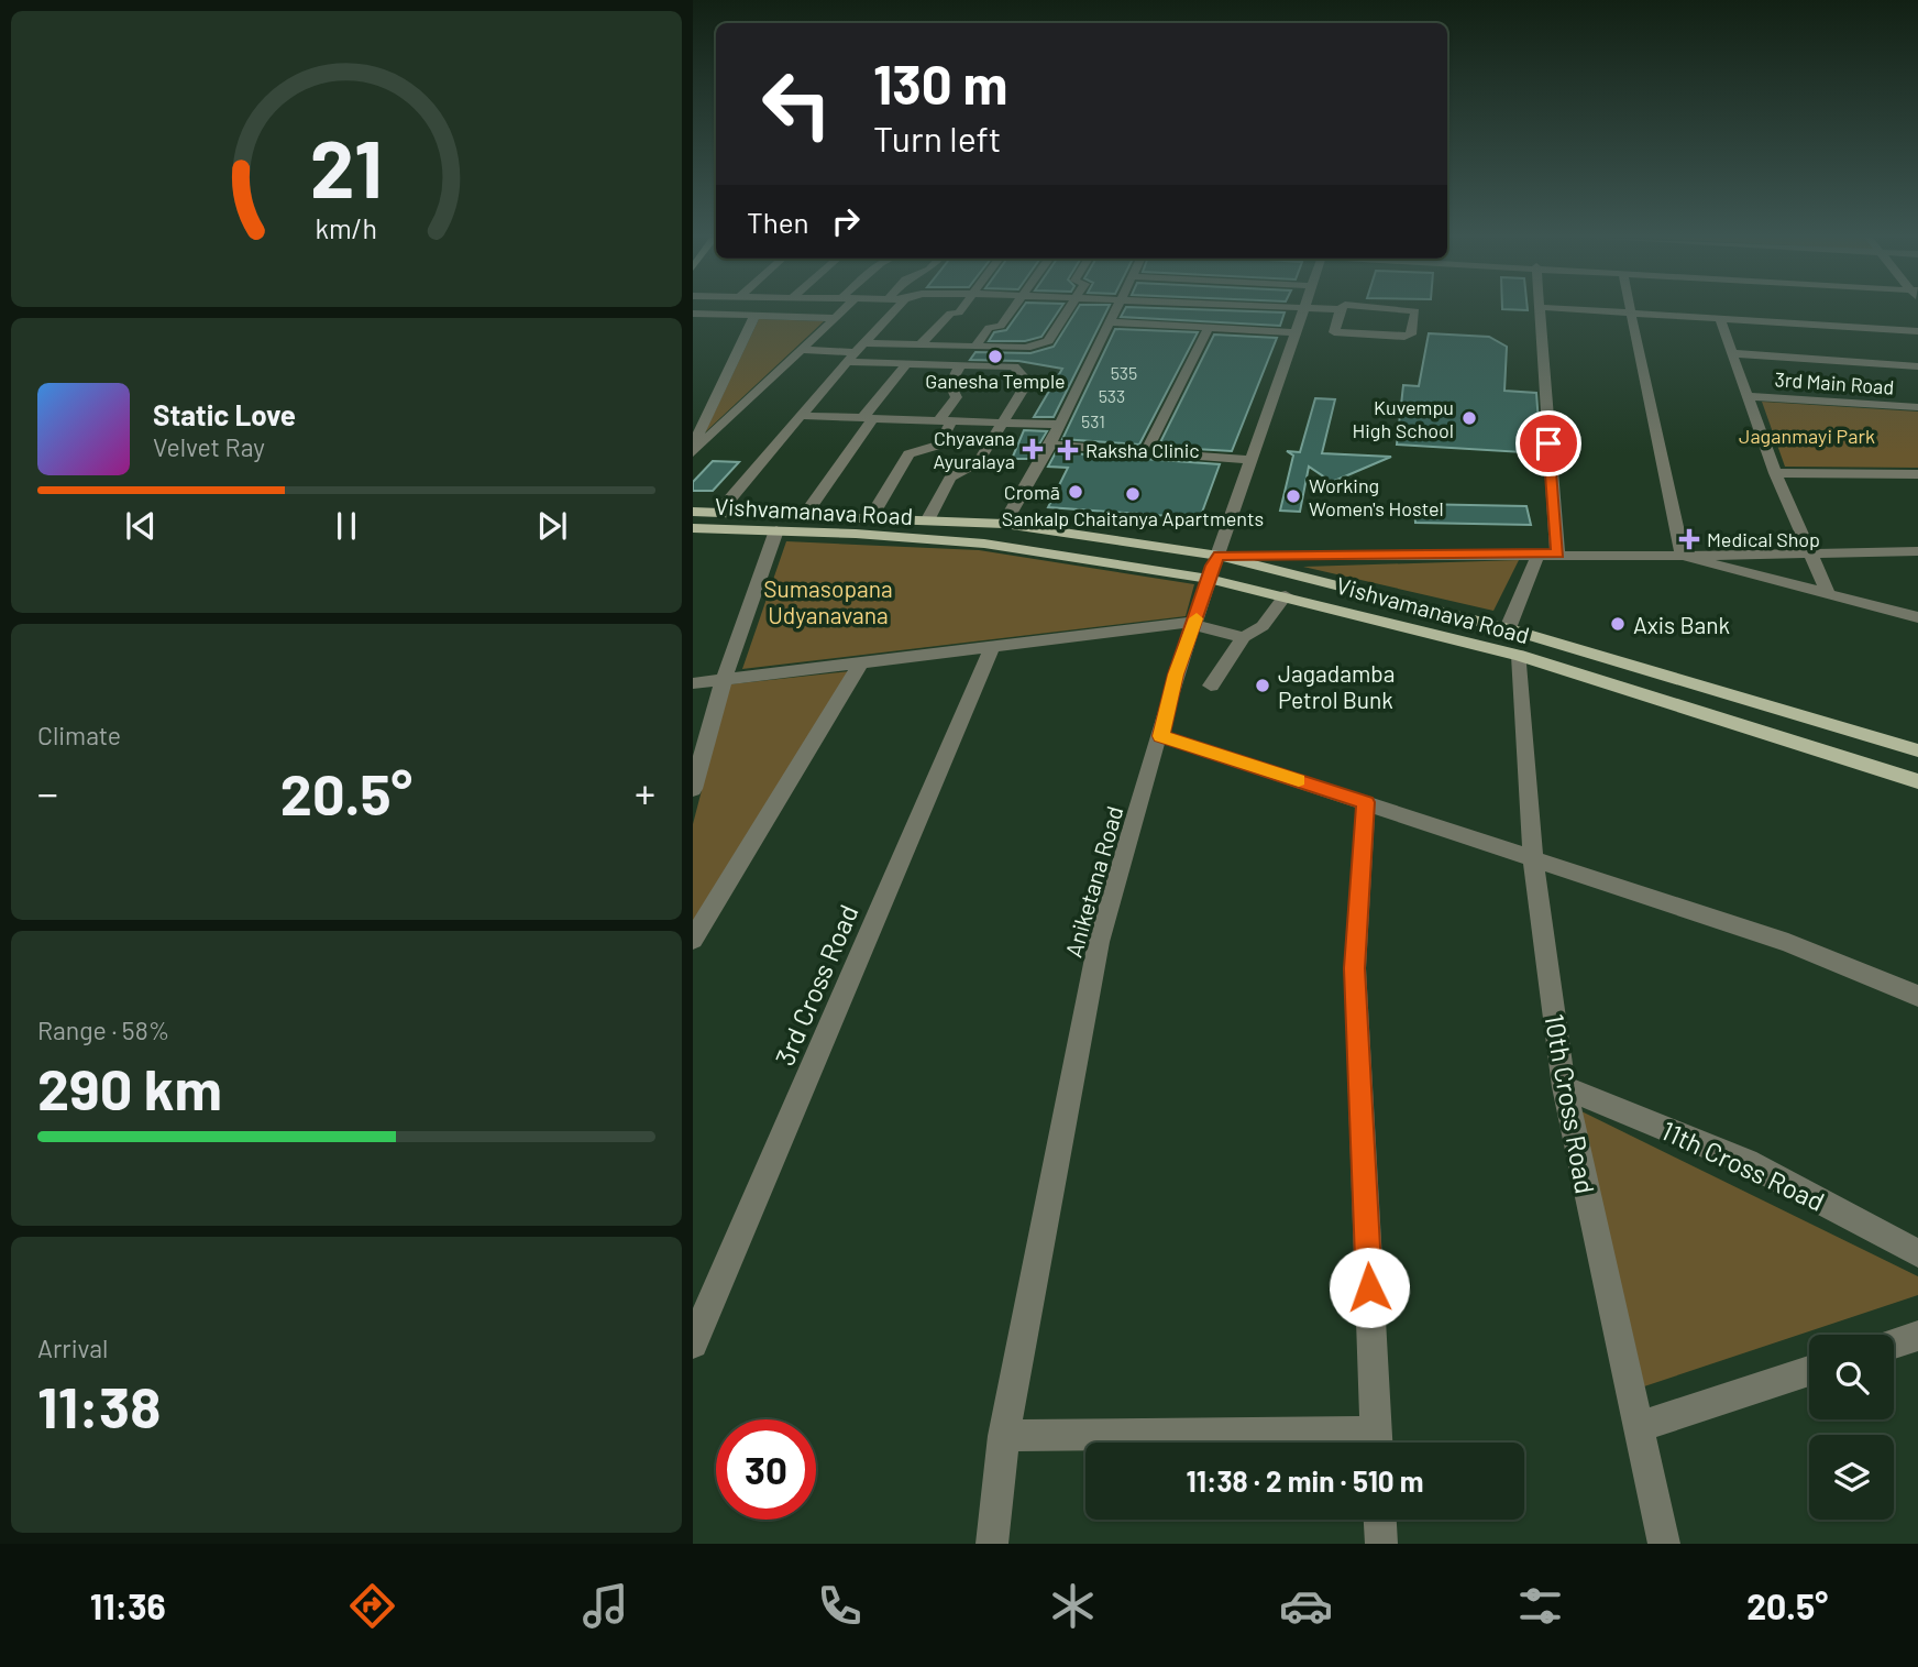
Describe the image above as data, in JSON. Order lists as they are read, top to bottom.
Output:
{
  "streets": {
    "main road": ["Vishvamanava Road"],
    "street": [
      "3rd Main Road",
      "Aniketana Road",
      "3rd Cross Road",
      "10th Cross Road",
      "11th Cross Road"
    ]
  },
  "crossings": [
    ["Vishvamanava Road", "Aniketana Road"],
    ["Vishvamanava Road", "10th Cross Road"],
    ["10th Cross Road", "11th Cross Road"]
  ],
  "parks": ["Jaganmayi Park", "Sumasopana Udyanavana"],
  "places": {
    "other": [
      "Ganesha Temple",
      "Kuvempu High School",
      "Cromā",
      "Sankalp Chaitanya Apartments",
      "Working Women's Hostel",
      "Axis Bank",
      "Jagadamba Petrol Bunk"
    ],
    "health": ["Chyavana Ayuralaya", "Raksha Clinic", "Medical Shop"]
  },
  "house_numbers": ["535", "533", "531"],
  "page": {
    "turn": ["130 m", "Turn left"],
    "then": "Then",
    "song": ["Static Love", "Velvet Ray"],
    "tile": [
      "Climate",
      ["Range · 58%", "290 km"],
      ["Arrival", "11:38"]
    ],
    "heat": ["−", "20.5°", "+"],
    "limit": "30",
    "trip": "11:38 · 2 min · 510 m",
    "tabs": ["11:36", "20.5°"],
    "gauge": ["21", "km/h"]
  }
}
